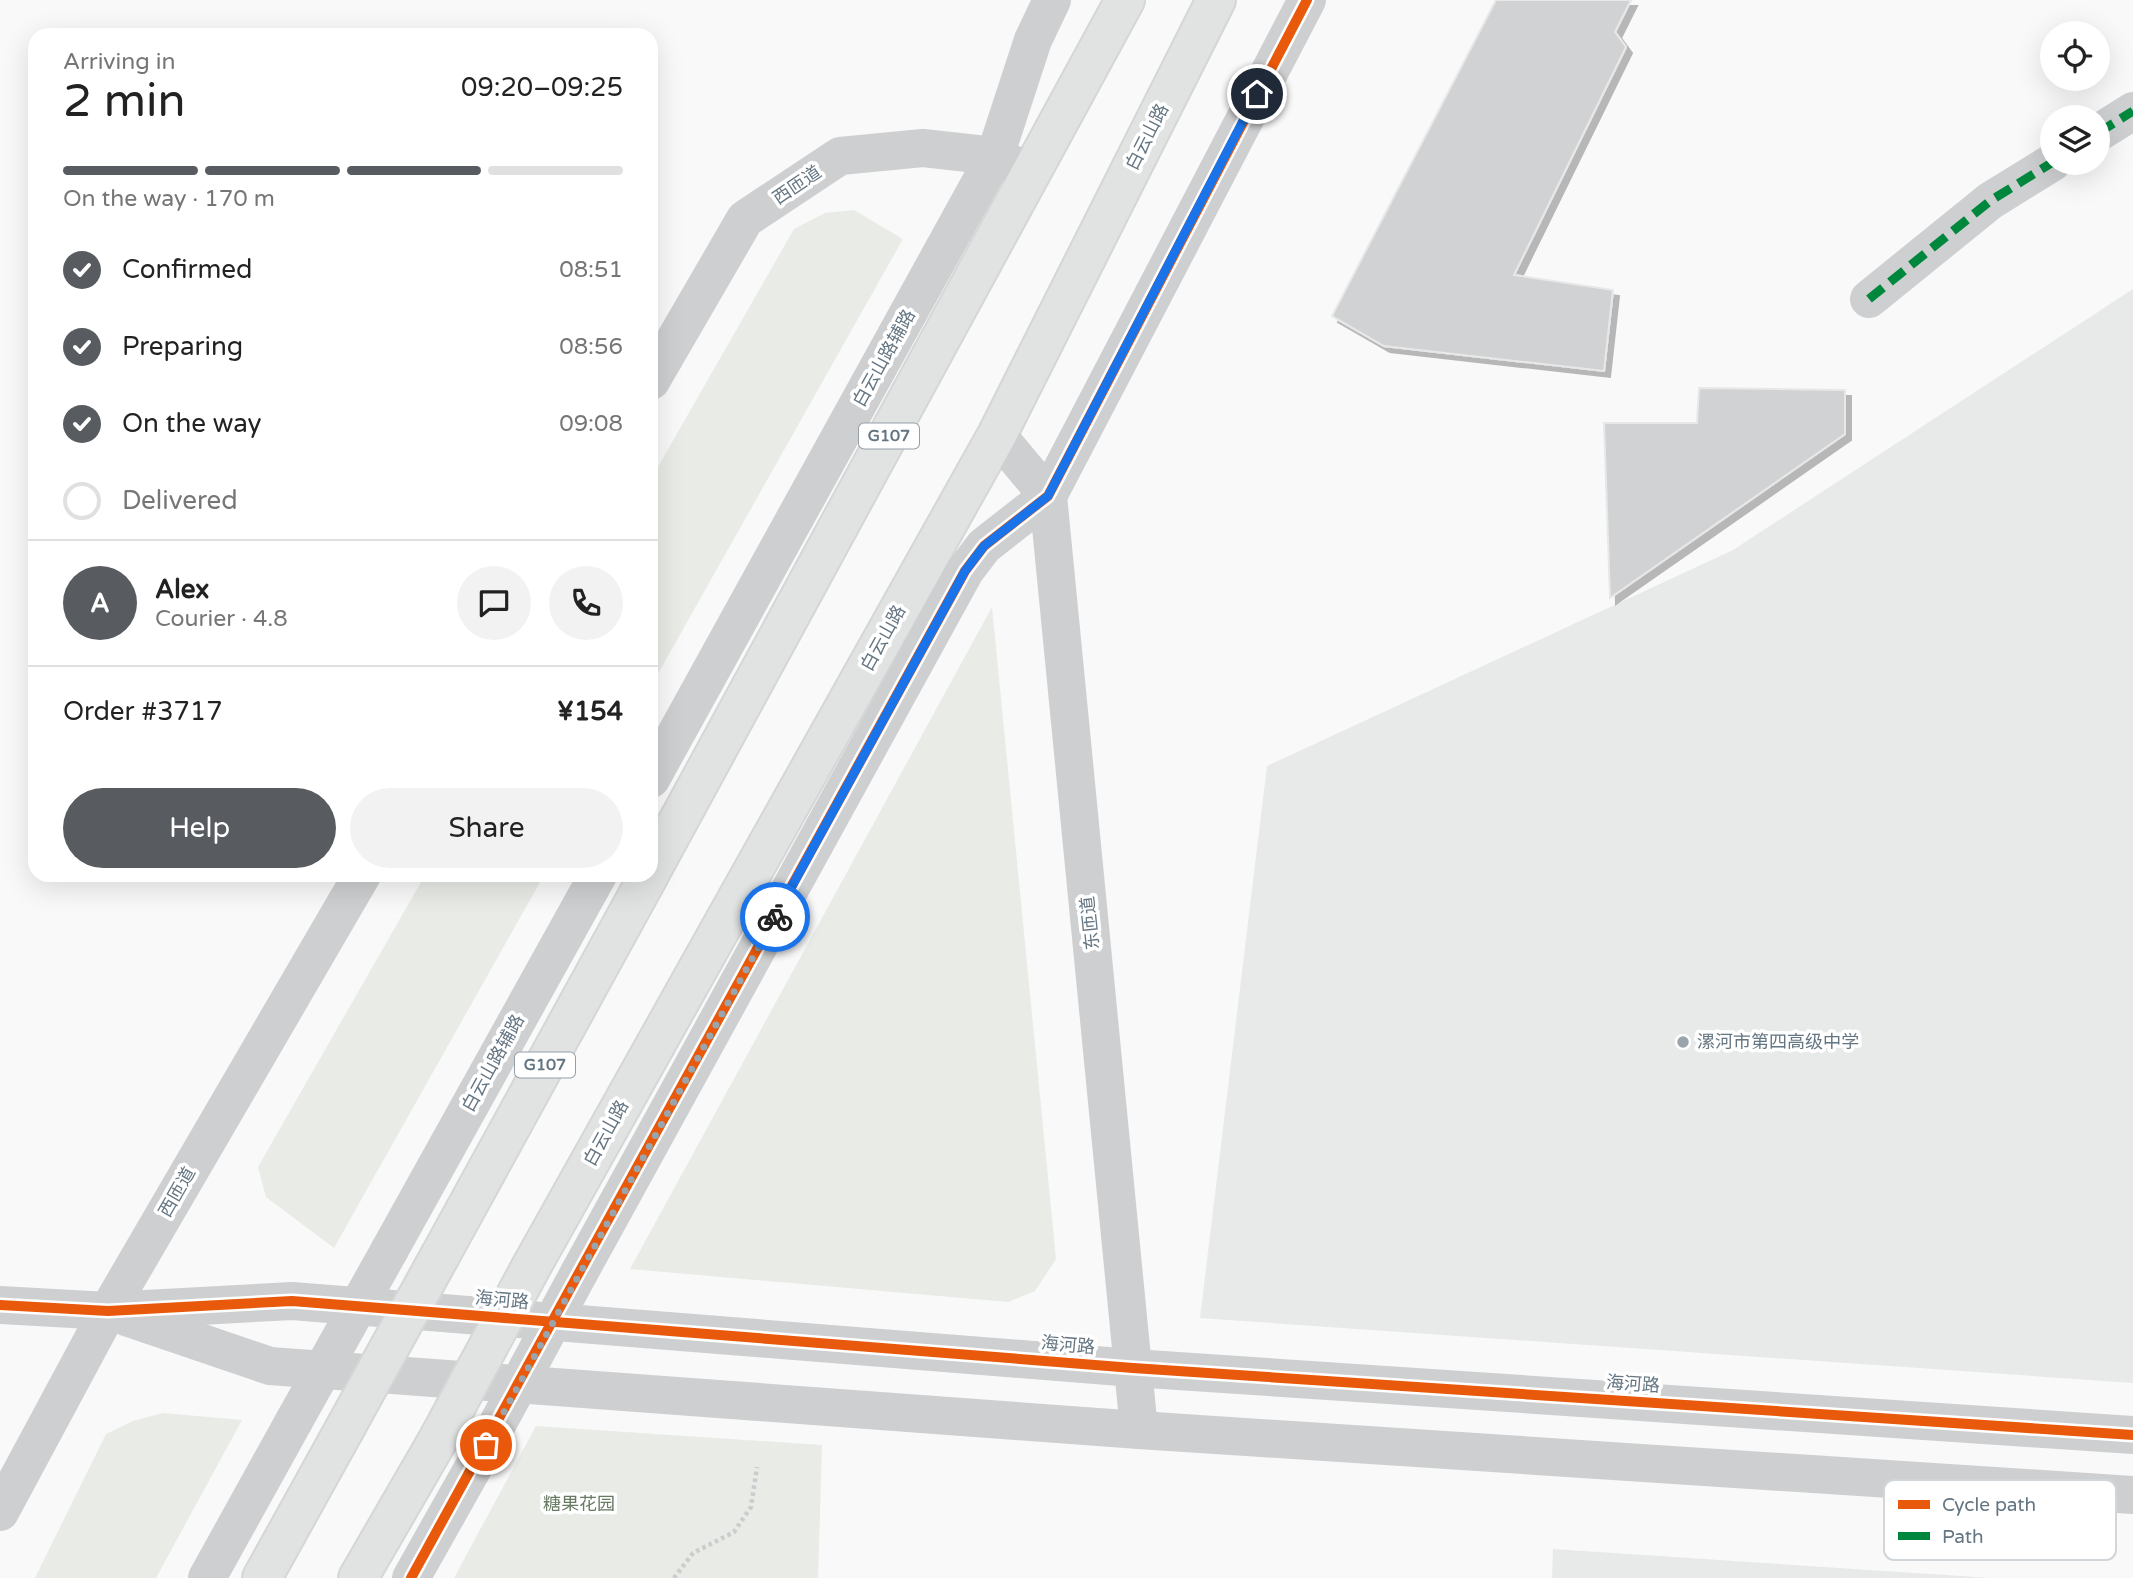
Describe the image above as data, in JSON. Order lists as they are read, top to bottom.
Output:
{
  "streets": {
    "highway": ["白云山路", "G107"],
    "street": [
      "西匝道",
      "白云山路辅路",
      "东匝道",
      "海河路"
    ]
  },
  "crossings": [
    ["西匝道", "白云山路辅路"],
    ["西匝道", "G107"],
    ["西匝道", "海河路"],
    ["东匝道", "海河路"]
  ],
  "parks": ["糖果花园"],
  "places": ["漯河市第四高级中学"],
  "legend": ["Cycle path", "Path"],
  "page": {
    "heading": ["2 min", "Arriving in", "09:20–09:25"],
    "panel": [
      "Alex",
      "Courier · 4.8",
      "Order #3717",
      "¥154"
    ],
    "bar": "On the way · 170 m",
    "list": [
      ["Confirmed", "08:51"],
      ["Preparing", "08:56"],
      ["On the way", "09:08"],
      "Delivered"
    ],
    "round": "A",
    "buttons": ["Help", "Share"]
  }
}
